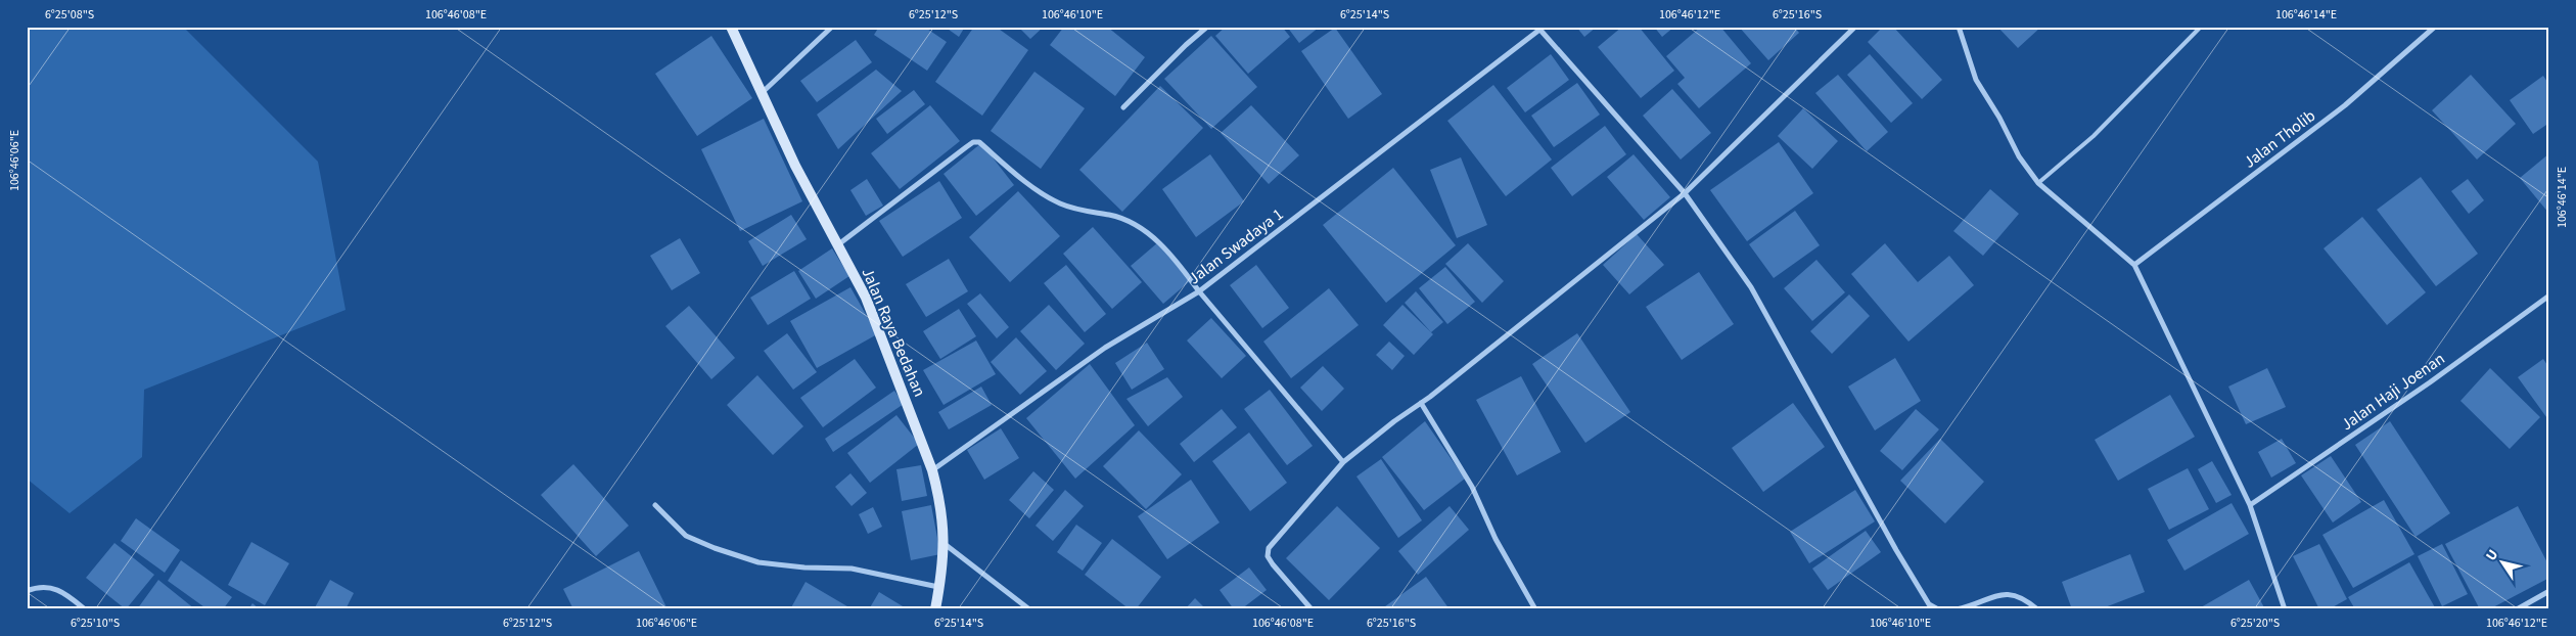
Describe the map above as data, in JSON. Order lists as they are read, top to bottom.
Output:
{
  "streets": {
    "street": [
      "Jalan Tholib",
      "Jalan Swadaya 1",
      "Jalan Raya Bedahan",
      "Jalan Haji Joenan"
    ]
  },
  "crossings": [
    ["Jalan Swadaya 1", "Jalan Raya Bedahan"]
  ],
  "north": "top left",
  "coordinates": [
    "6°25'08\"S",
    "106°46'08\"E",
    "6°25'12\"S",
    "106°46'10\"E",
    "6°25'14\"S",
    "106°46'12\"E",
    "6°25'16\"S",
    "106°46'14\"E",
    "106°46'06\"E",
    "6°25'10\"S",
    "6°25'20\"S"
  ]
}
